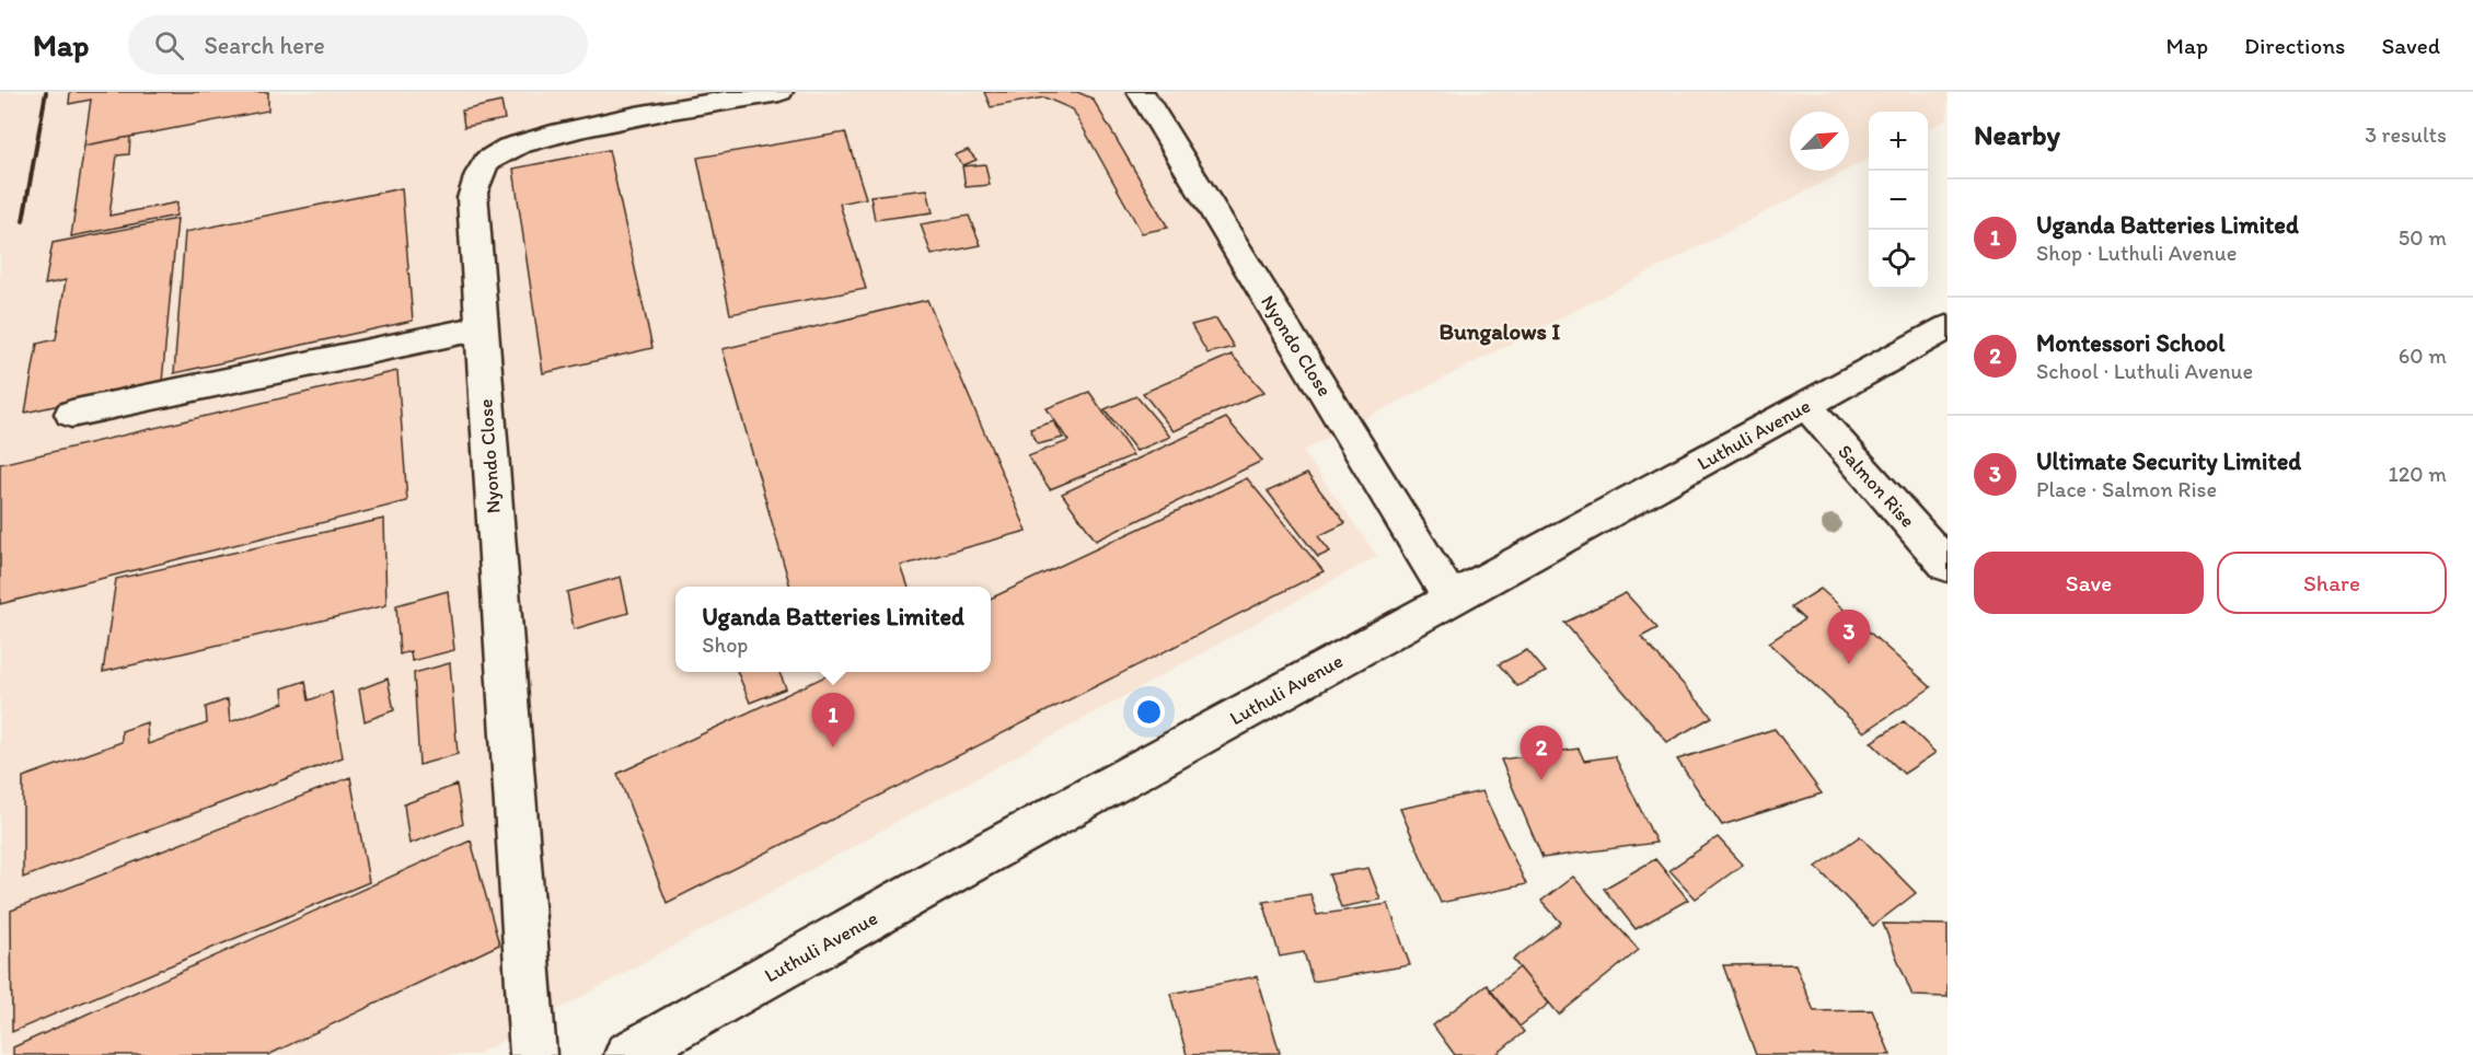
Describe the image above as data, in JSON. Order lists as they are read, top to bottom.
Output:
{
  "streets": {
    "street": ["Nyondo Close", "Luthuli Avenue", "Salmon Rise"]
  },
  "crossings": [
    ["Nyondo Close", "Luthuli Avenue"],
    ["Luthuli Avenue", "Salmon Rise"]
  ],
  "districts": ["Bungalows I"],
  "north": "top right",
  "page": {
    "header": "Map",
    "search": "Search here",
    "nav": ["Map", "Directions", "Saved"],
    "heading": ["Nearby", "3 results"],
    "map_buttons": ["+", "−"],
    "list": [
      {
        "mark": "1",
        "name": "Uganda Batteries Limited",
        "note": "Shop · Luthuli Avenue",
        "value": "50 m"
      },
      {
        "mark": "2",
        "name": "Montessori School",
        "note": "School · Luthuli Avenue",
        "value": "60 m"
      },
      {
        "mark": "3",
        "name": "Ultimate Security Limited",
        "note": "Place · Salmon Rise",
        "value": "120 m"
      }
    ],
    "buttons": ["Save", "Share"],
    "popup": ["Uganda Batteries Limited", "Shop"],
    "pins": ["3", "1", "2"]
  }
}
